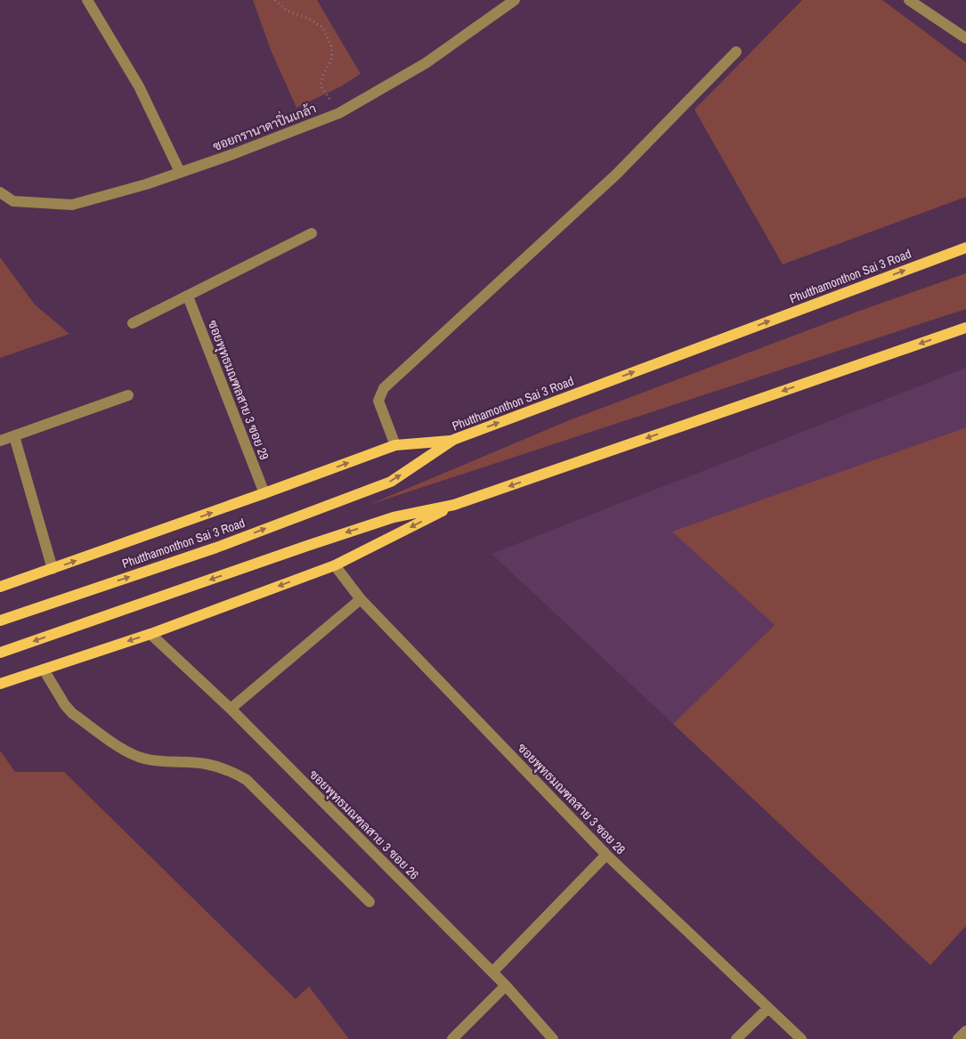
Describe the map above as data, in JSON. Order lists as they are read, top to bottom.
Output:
{
  "streets": {
    "main road": ["Phutthamonthon Sai 3 Road"],
    "street": [
      "ซอยกรานาดาปิ่นเกล้า",
      "ซอยพุทธมณฑลสาย 3 ซอย 29",
      "ซอยพุทธมณฑลสาย 3 ซอย 28",
      "ซอยพุทธมณฑลสาย 3 ซอย 26"
    ]
  }
}
